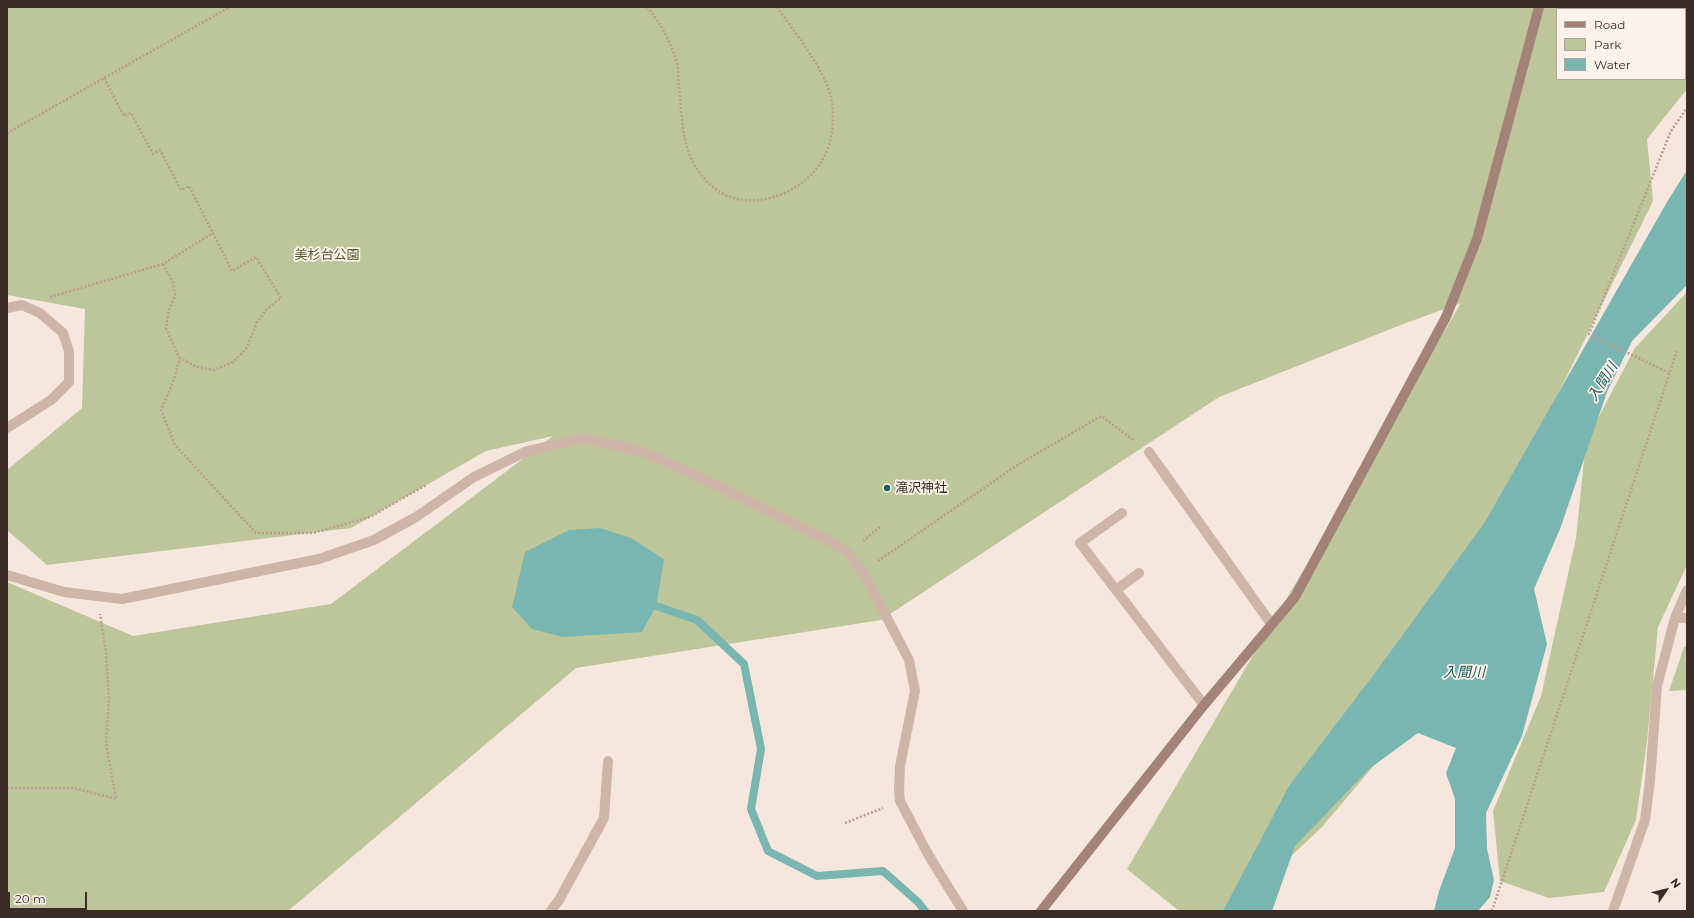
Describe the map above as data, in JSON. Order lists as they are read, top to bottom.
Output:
{
  "water": ["入間川"],
  "parks": ["美杉台公園"],
  "places": ["滝沢神社"],
  "legend": ["Road", "Park", "Water"],
  "scale_bar": "20 m",
  "north": "top right"
}
